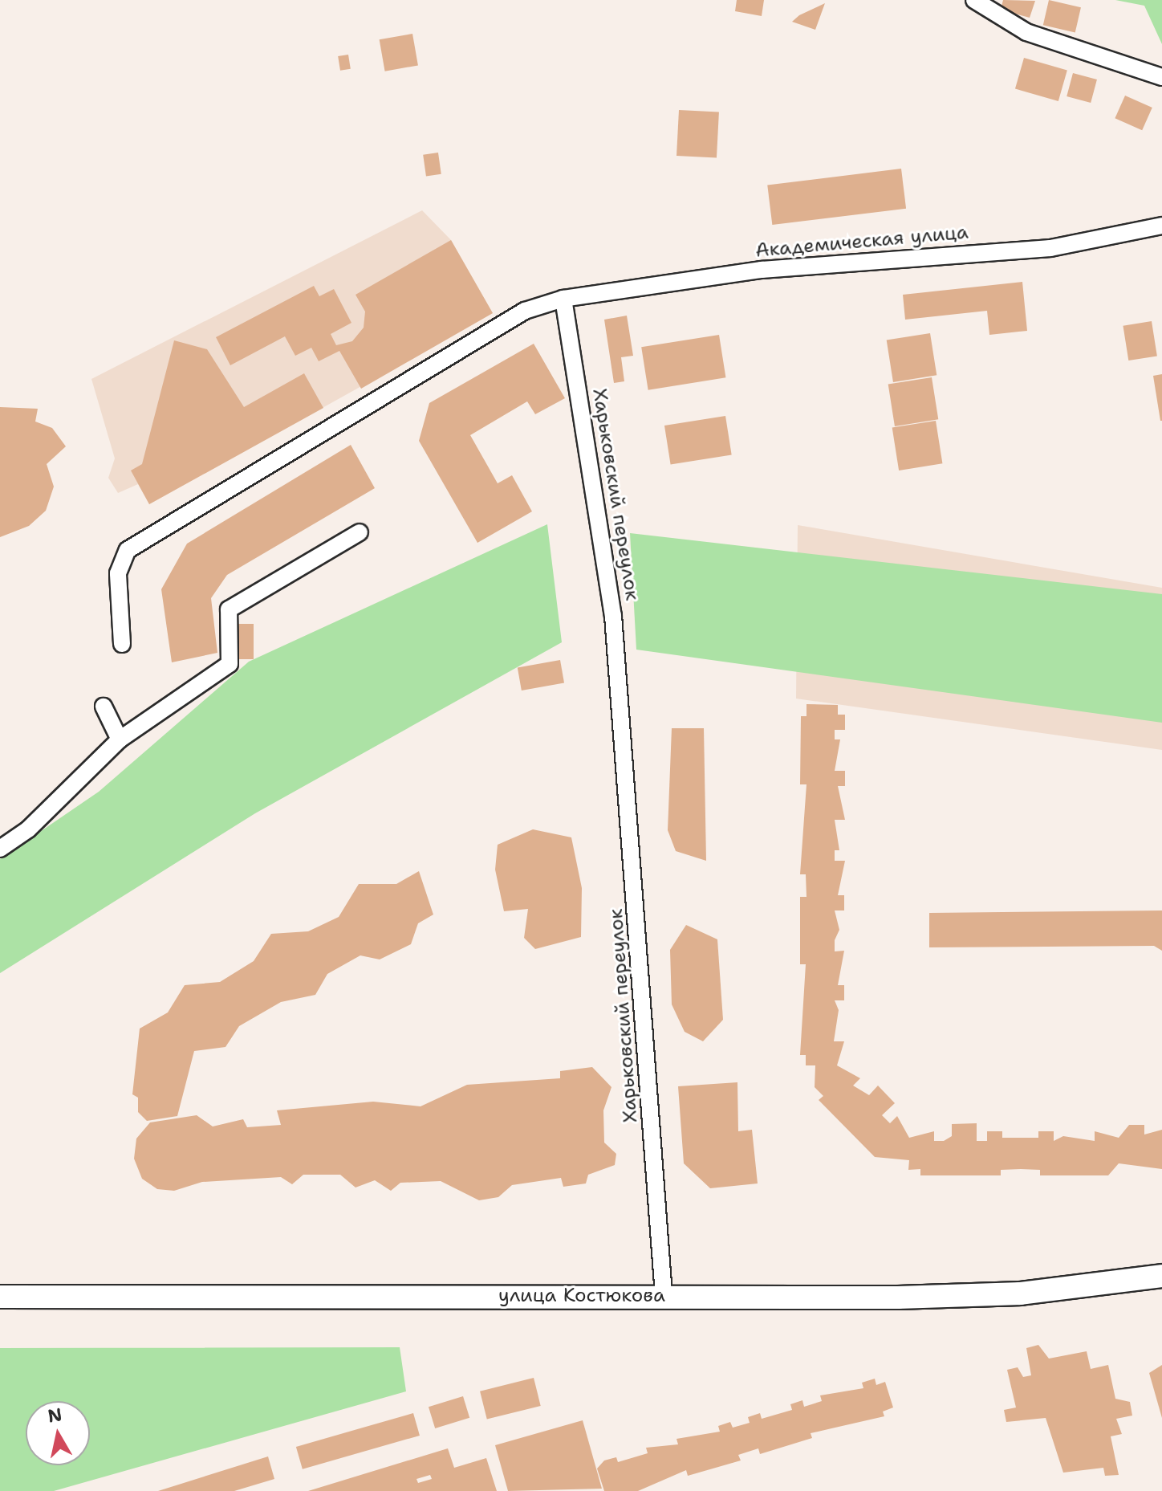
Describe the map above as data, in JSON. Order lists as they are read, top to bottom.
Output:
{
  "streets": {
    "main road": ["улица Костюкова"],
    "street": ["Академическая улица", "Харьковский переулок"]
  },
  "crossings": [
    ["Академическая улица", "Харьковский переулок"],
    ["Харьковский переулок", "улица Костюкова"]
  ],
  "north": "top"
}
